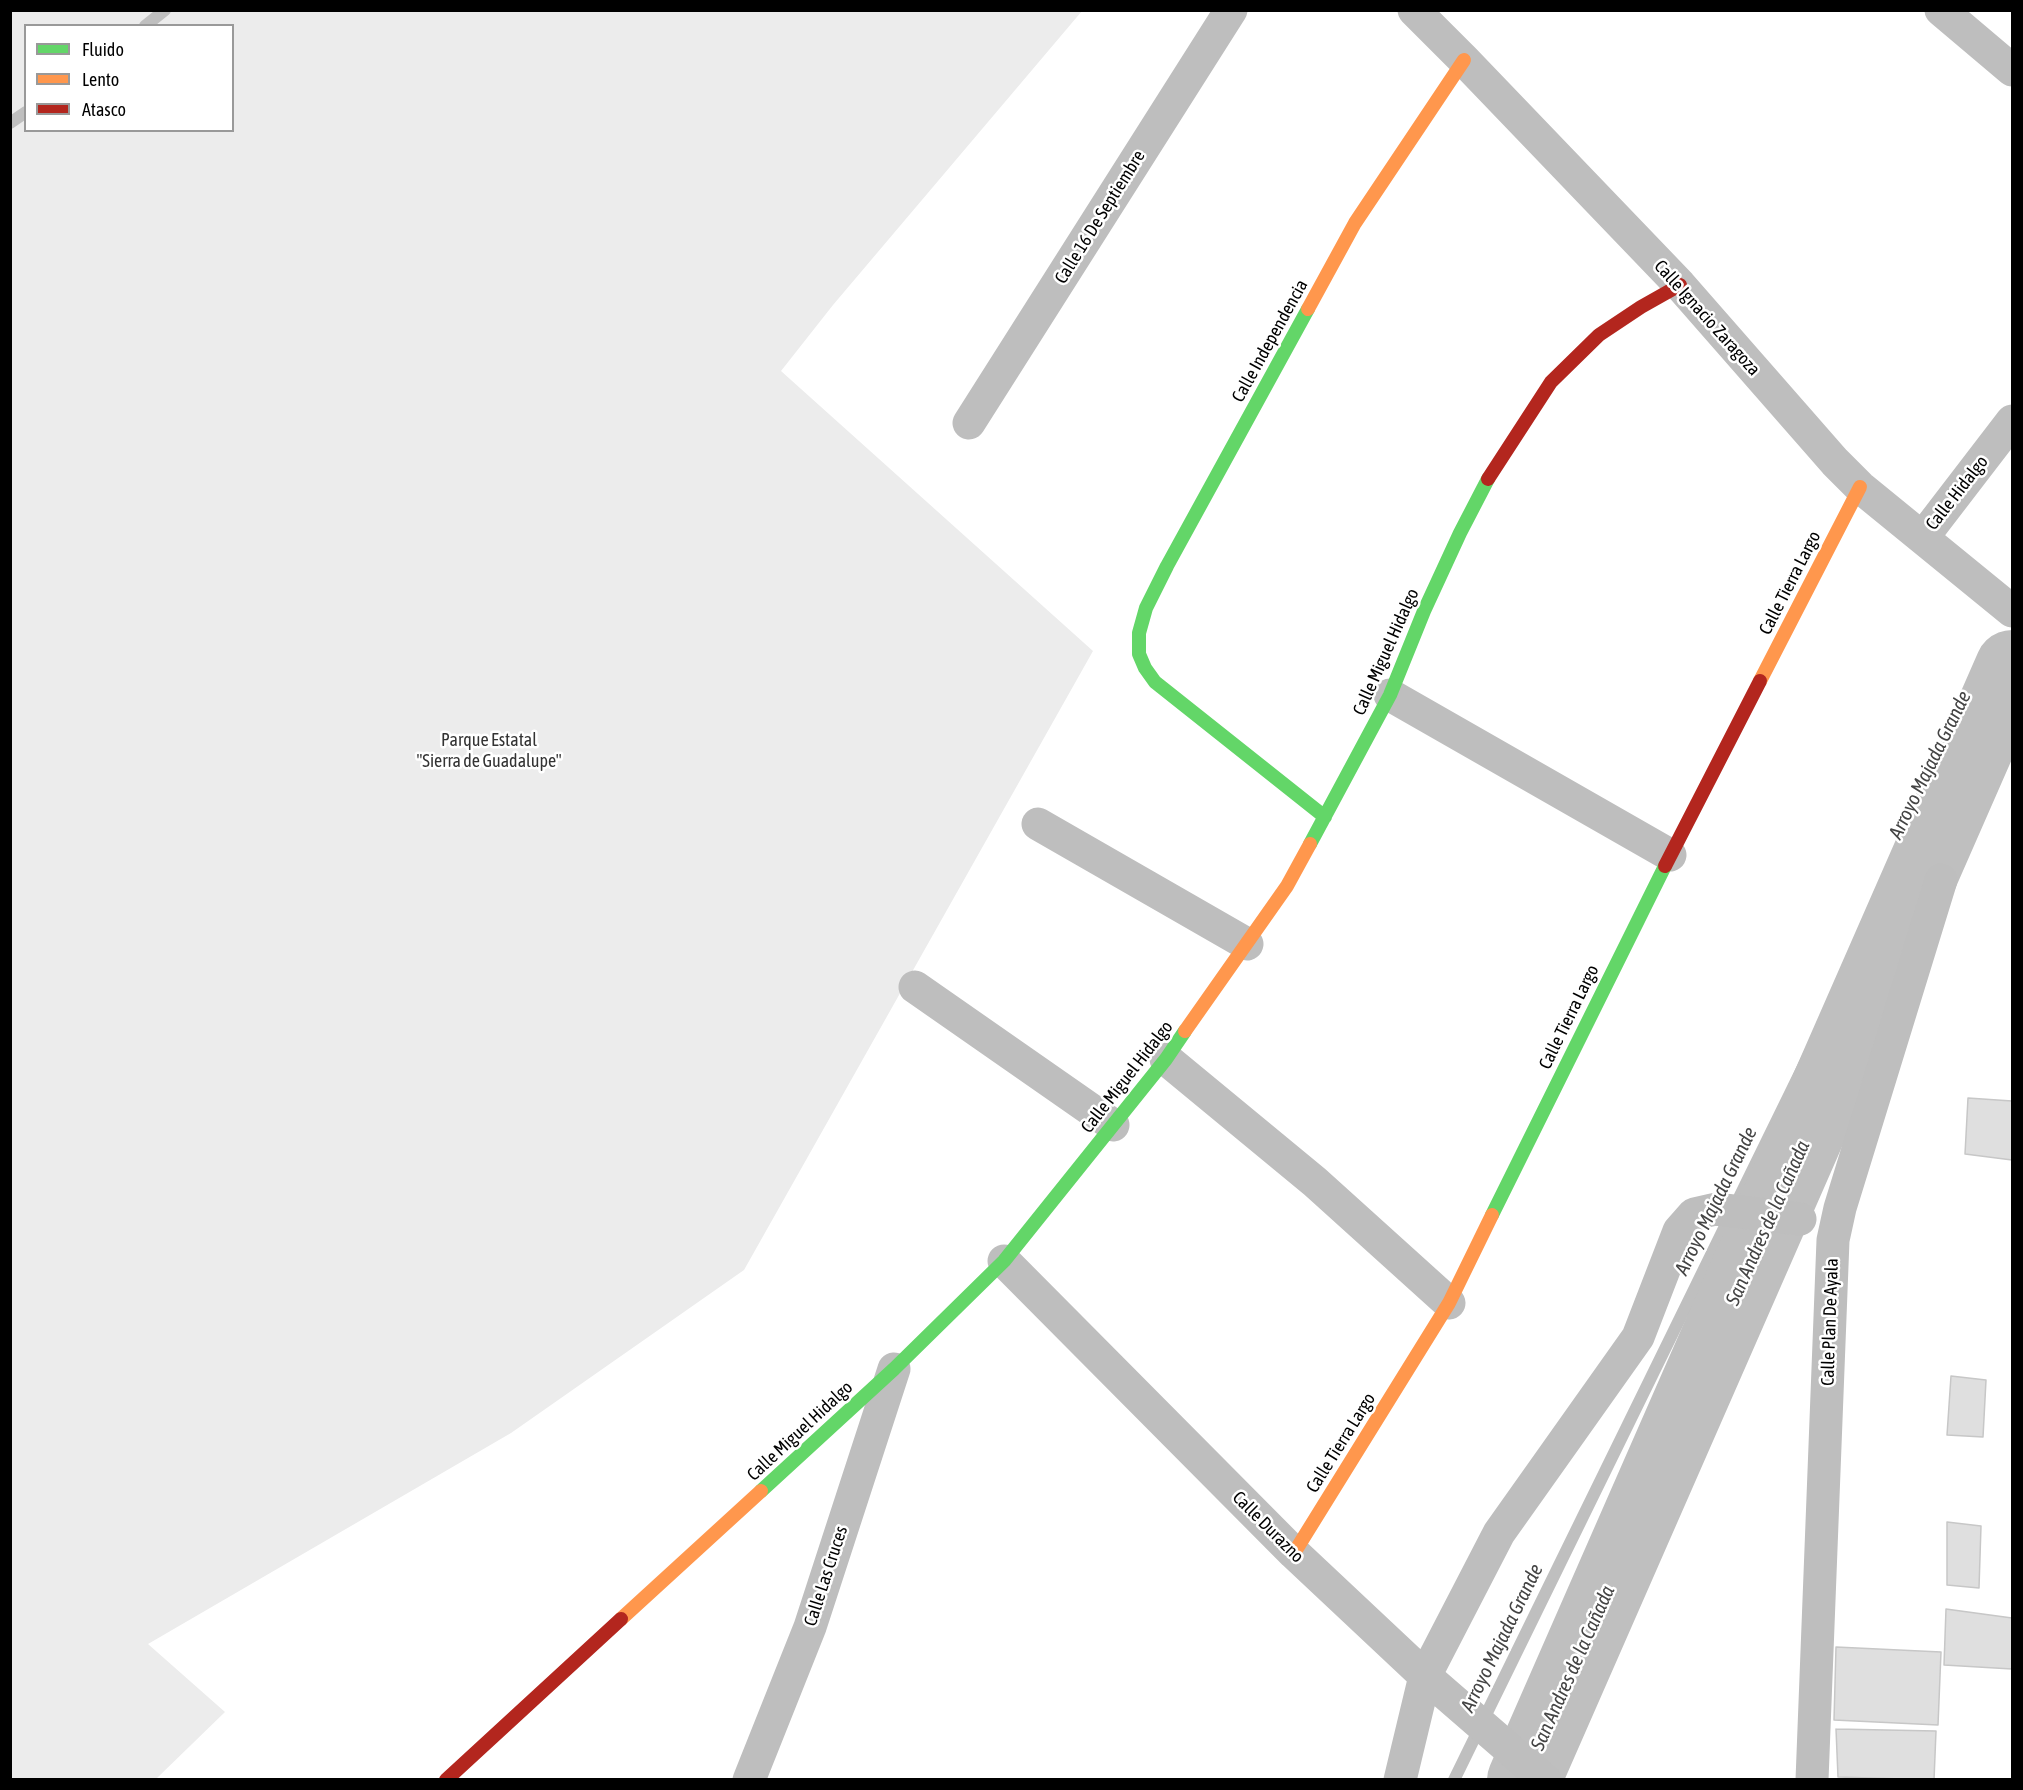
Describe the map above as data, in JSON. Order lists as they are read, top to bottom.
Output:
{
  "streets": {
    "street": [
      "Calle 16 De Septiembre",
      "Calle Ignacio Zaragoza",
      "Calle Independencia",
      "Calle Hidalgo",
      "Calle Tierra Largo",
      "Calle Miguel Hidalgo",
      "Calle Plan De Ayala",
      "Calle Durazno",
      "Calle Las Cruces"
    ]
  },
  "crossings": [
    ["Calle Ignacio Zaragoza", "Calle Independencia"],
    ["Calle Ignacio Zaragoza", "Calle Hidalgo"],
    ["Calle Ignacio Zaragoza", "Calle Tierra Largo"],
    ["Calle Ignacio Zaragoza", "Calle Miguel Hidalgo"],
    ["Calle Independencia", "Calle Miguel Hidalgo"],
    ["Calle Tierra Largo", "Calle Durazno"],
    ["Calle Miguel Hidalgo", "Calle Durazno"],
    ["Calle Miguel Hidalgo", "Calle Las Cruces"]
  ],
  "water": ["Arroyo Majada Grande", "San Andres de la Cañada"],
  "parks": ["Parque Estatal \"Sierra de Guadalupe\""],
  "legend": ["Fluido", "Lento", "Atasco"]
}
